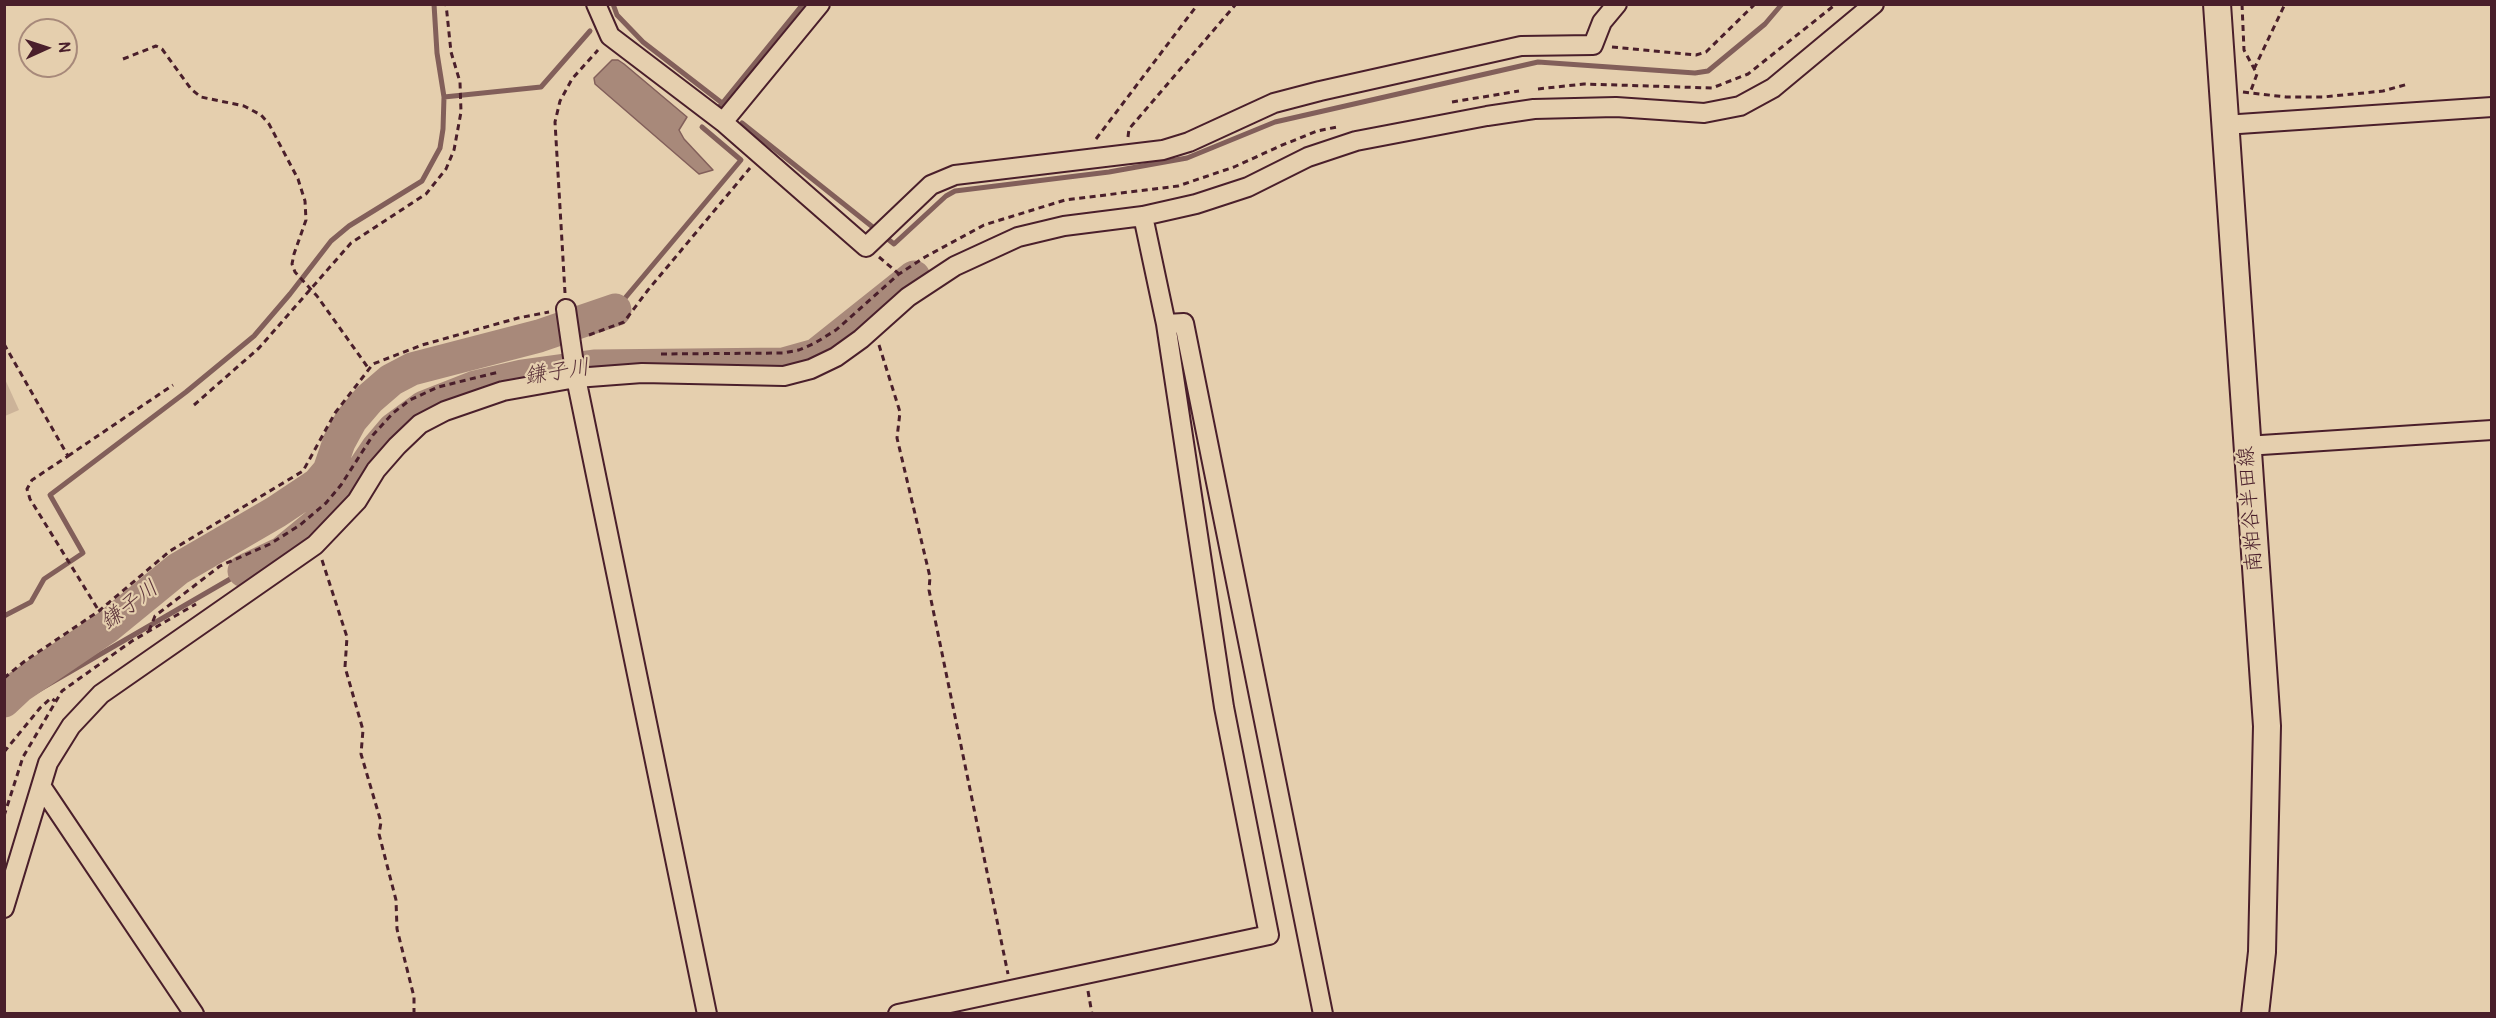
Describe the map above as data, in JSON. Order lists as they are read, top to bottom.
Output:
{
  "streets": {
    "main road": ["南粕谷半田線"]
  },
  "water": ["鎌子川"],
  "north": "right"
}
